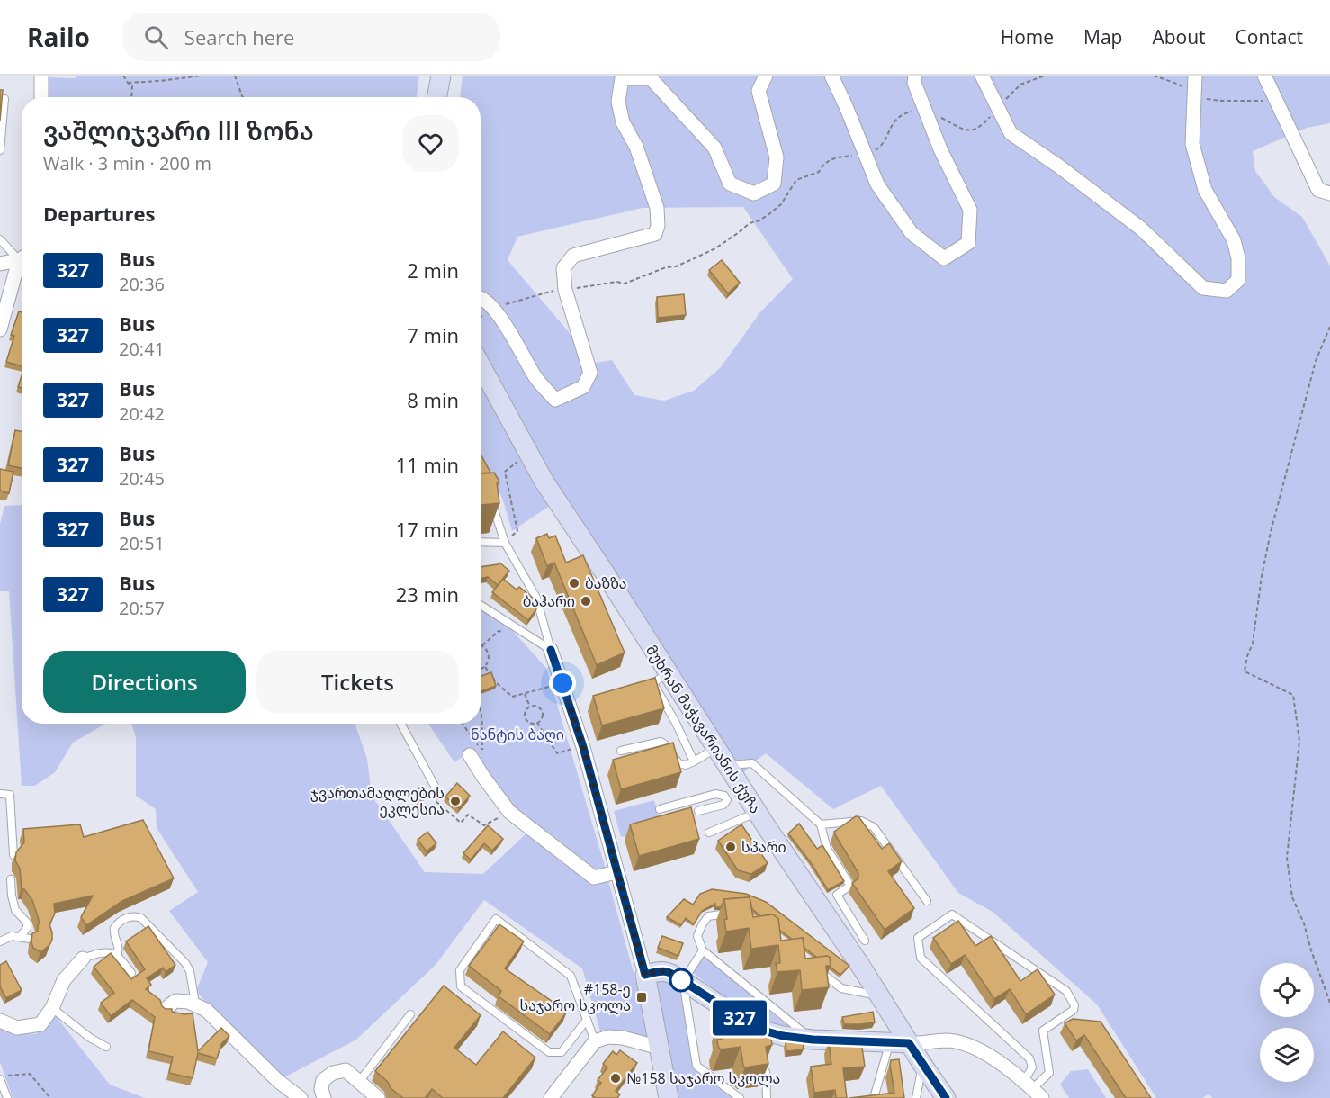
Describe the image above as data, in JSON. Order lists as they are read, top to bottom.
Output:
{
  "streets": {
    "main road": ["მუხრან მაჭავარიანის ქუჩა"]
  },
  "parks": ["ნანტის ბაღი"],
  "places": {
    "other": [
      "ბაზზა",
      "ბაჰარი",
      "ჯვართამაღლების ეკლესია",
      "სპარი",
      "№158 საჯარო სკოლა"
    ],
    "transit": ["#158-ე საჯარო სკოლა"]
  },
  "lines": ["bus line 327"],
  "page": {
    "header": "Railo",
    "search": "Search here",
    "nav": [
      "Home",
      "Map",
      "About",
      "Contact"
    ],
    "on_map": "327",
    "heading": [
      ["ვაშლიჯვარი III ზონა", "Walk · 3 min · 200 m"],
      "Departures"
    ],
    "list": [
      {
        "mark": "327",
        "name": "Bus",
        "note": "20:36",
        "value": "2 min"
      },
      {
        "mark": "327",
        "name": "Bus",
        "note": "20:41",
        "value": "7 min"
      },
      {
        "mark": "327",
        "name": "Bus",
        "note": "20:42",
        "value": "8 min"
      },
      {
        "mark": "327",
        "name": "Bus",
        "note": "20:45",
        "value": "11 min"
      },
      {
        "mark": "327",
        "name": "Bus",
        "note": "20:51",
        "value": "17 min"
      },
      {
        "mark": "327",
        "name": "Bus",
        "note": "20:57",
        "value": "23 min"
      }
    ],
    "buttons": ["Directions", "Tickets"]
  }
}
